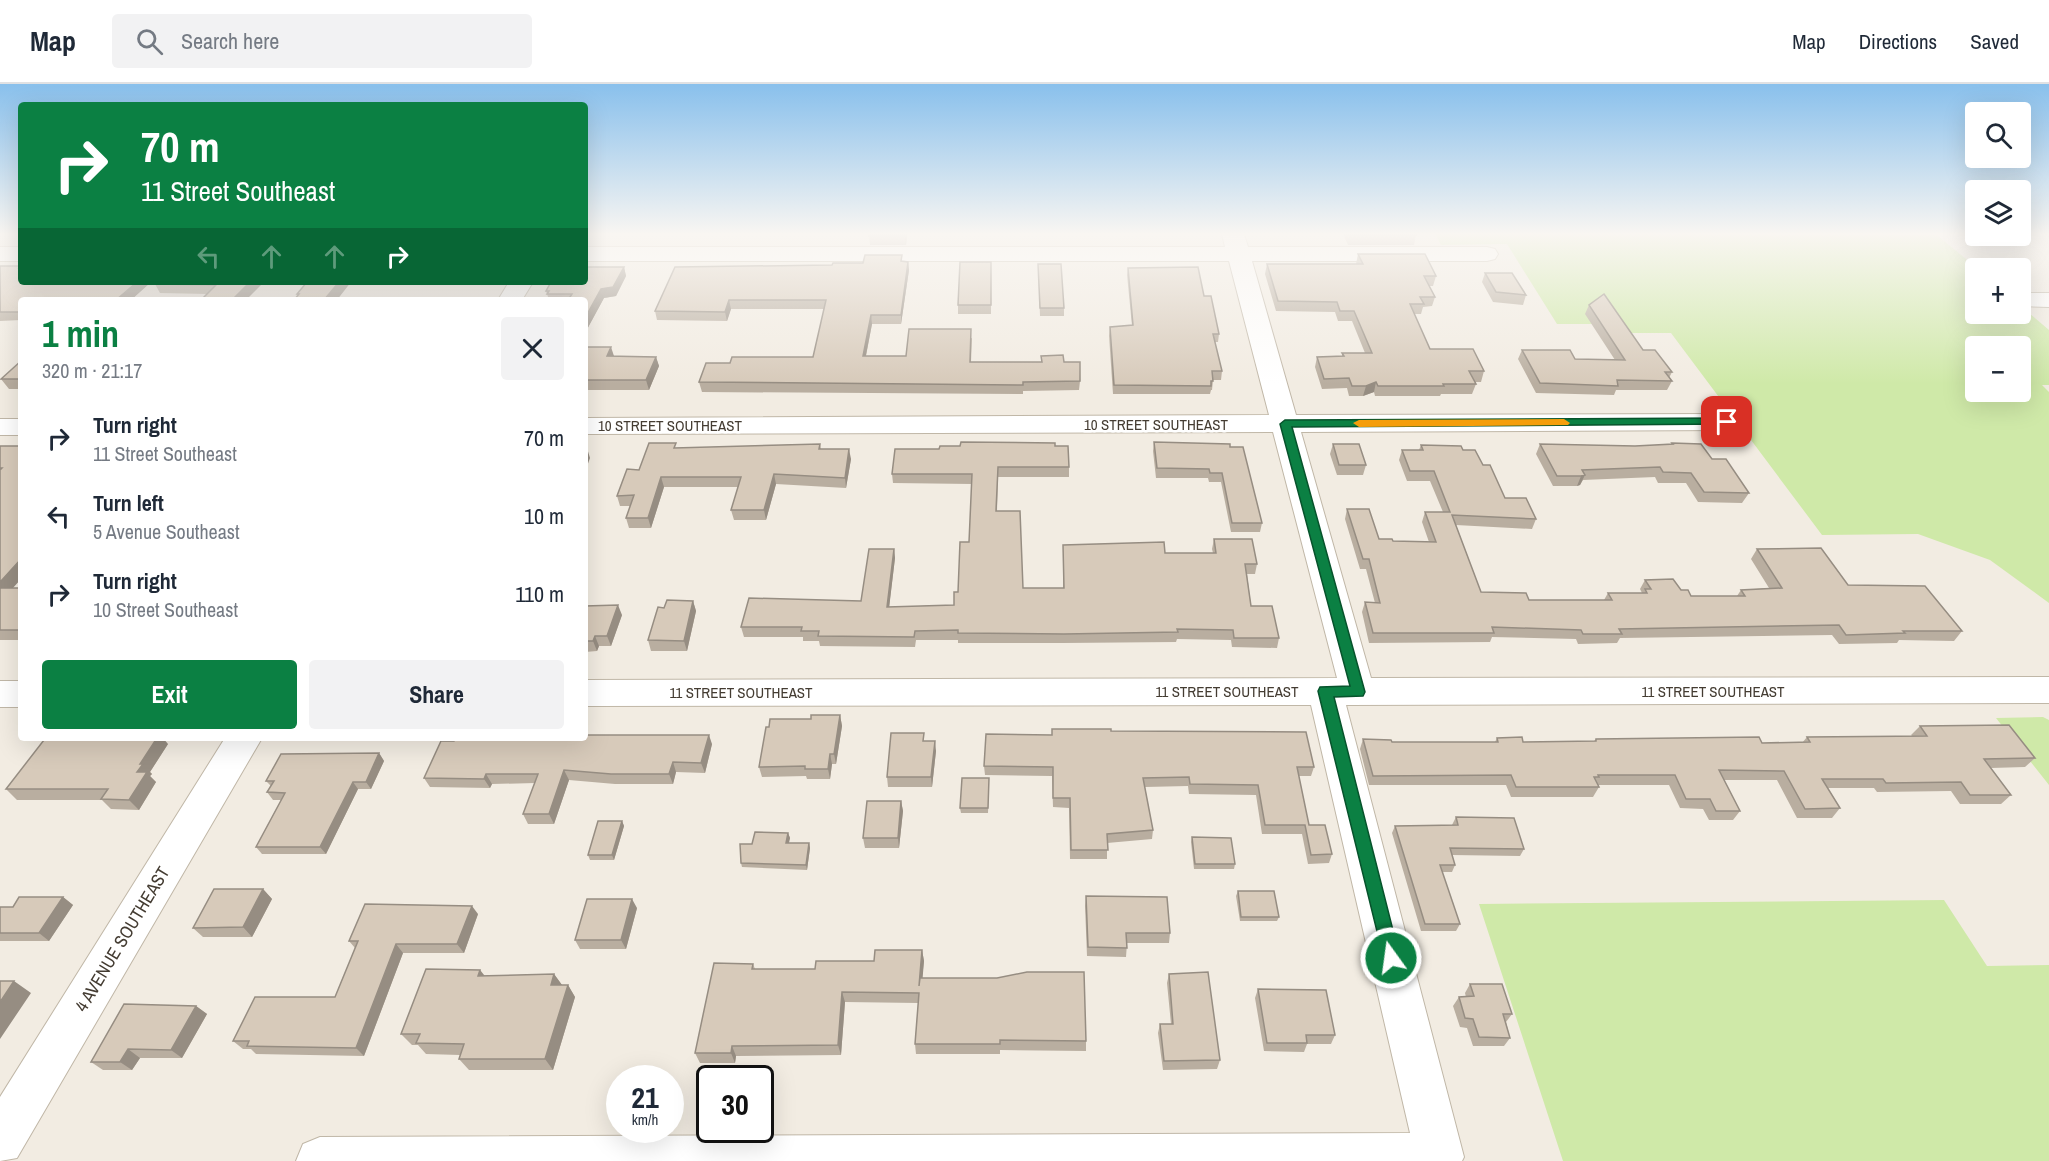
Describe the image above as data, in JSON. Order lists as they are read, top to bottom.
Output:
{
  "streets": {
    "street": ["10 STREET SOUTHEAST", "11 STREET SOUTHEAST", "4 AVENUE SOUTHEAST"]
  },
  "page": {
    "header": "Map",
    "search": "Search here",
    "nav": ["Map", "Directions", "Saved"],
    "map_buttons": ["+", "−"],
    "turn": ["70 m", "11 Street Southeast"],
    "heading": ["1 min", "320 m · 21:17"],
    "list": [
      {
        "name": "Turn right",
        "note": "11 Street Southeast",
        "value": "70 m"
      },
      {
        "name": "Turn left",
        "note": "5 Avenue Southeast",
        "value": "10 m"
      },
      {
        "name": "Turn right",
        "note": "10 Street Southeast",
        "value": "110 m"
      }
    ],
    "buttons": ["Exit", "Share"],
    "speed": "21 km/h",
    "limit": "30"
  }
}
